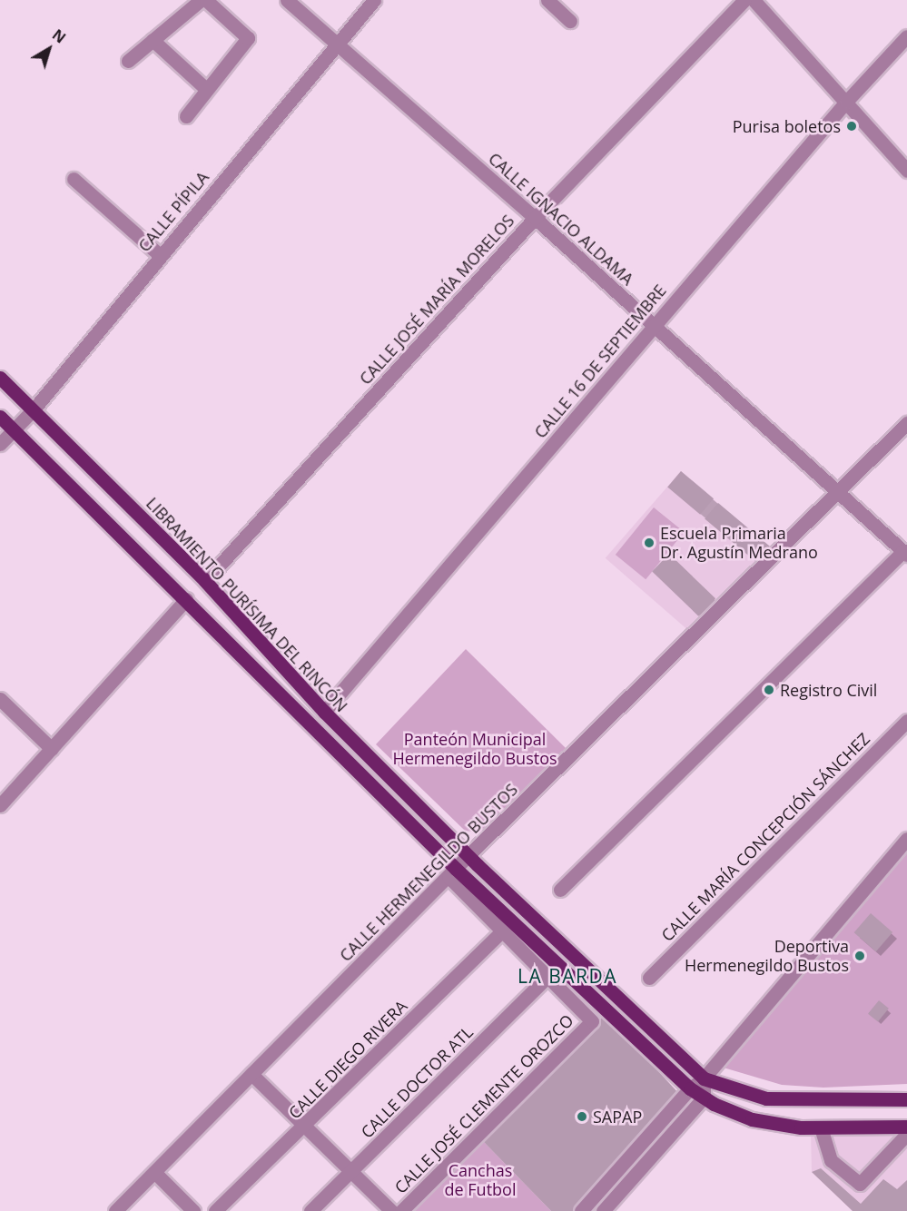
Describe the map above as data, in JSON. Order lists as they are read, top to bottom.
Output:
{
  "streets": {
    "main road": ["LIBRAMIENTO PURÍSIMA DEL RINCÓN"],
    "street": [
      "CALLE PÍPILA",
      "CALLE IGNACIO ALDAMA",
      "CALLE JOSÉ MARÍA MORELOS",
      "CALLE 16 DE SEPTIEMBRE",
      "CALLE MARÍA CONCEPCIÓN SÁNCHEZ",
      "CALLE HERMENEGILDO BUSTOS",
      "CALLE DIEGO RIVERA",
      "CALLE DOCTOR ATL",
      "CALLE JOSÉ CLEMENTE OROZCO"
    ]
  },
  "crossings": [
    ["CALLE PÍPILA", "CALLE IGNACIO ALDAMA"],
    ["CALLE PÍPILA", "LIBRAMIENTO PURÍSIMA DEL RINCÓN"],
    ["CALLE IGNACIO ALDAMA", "CALLE JOSÉ MARÍA MORELOS"],
    ["CALLE IGNACIO ALDAMA", "CALLE 16 DE SEPTIEMBRE"],
    ["CALLE IGNACIO ALDAMA", "CALLE HERMENEGILDO BUSTOS"],
    ["CALLE JOSÉ MARÍA MORELOS", "LIBRAMIENTO PURÍSIMA DEL RINCÓN"],
    ["CALLE 16 DE SEPTIEMBRE", "LIBRAMIENTO PURÍSIMA DEL RINCÓN"],
    ["LIBRAMIENTO PURÍSIMA DEL RINCÓN", "CALLE HERMENEGILDO BUSTOS"],
    ["CALLE DOCTOR ATL", "CALLE JOSÉ CLEMENTE OROZCO"]
  ],
  "districts": ["LA BARDA"],
  "parks": ["Panteón Municipal Hermenegildo Bustos", "Canchas de Futbol"],
  "places": [
    "Purisa boletos",
    "Escuela Primaria Dr. Agustín Medrano",
    "Registro Civil",
    "Deportiva Hermenegildo Bustos",
    "SAPAP"
  ],
  "north": "top right"
}
